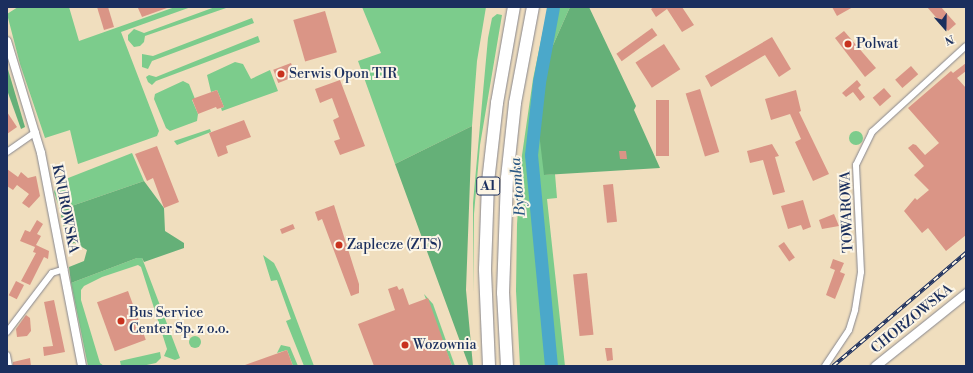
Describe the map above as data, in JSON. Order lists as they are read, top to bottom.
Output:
{
  "streets": {
    "highway": ["A1"],
    "main road": ["CHORZOWSKA"],
    "street": ["KNUROWSKA", "TOWAROWA"]
  },
  "water": ["Bytomka"],
  "places": [
    "Polwat",
    "Serwis Opon TIR",
    "Zaplecze (ZTS)",
    "Bus Service Center Sp. z o.o.",
    "Wozownia"
  ],
  "north": "bottom"
}
